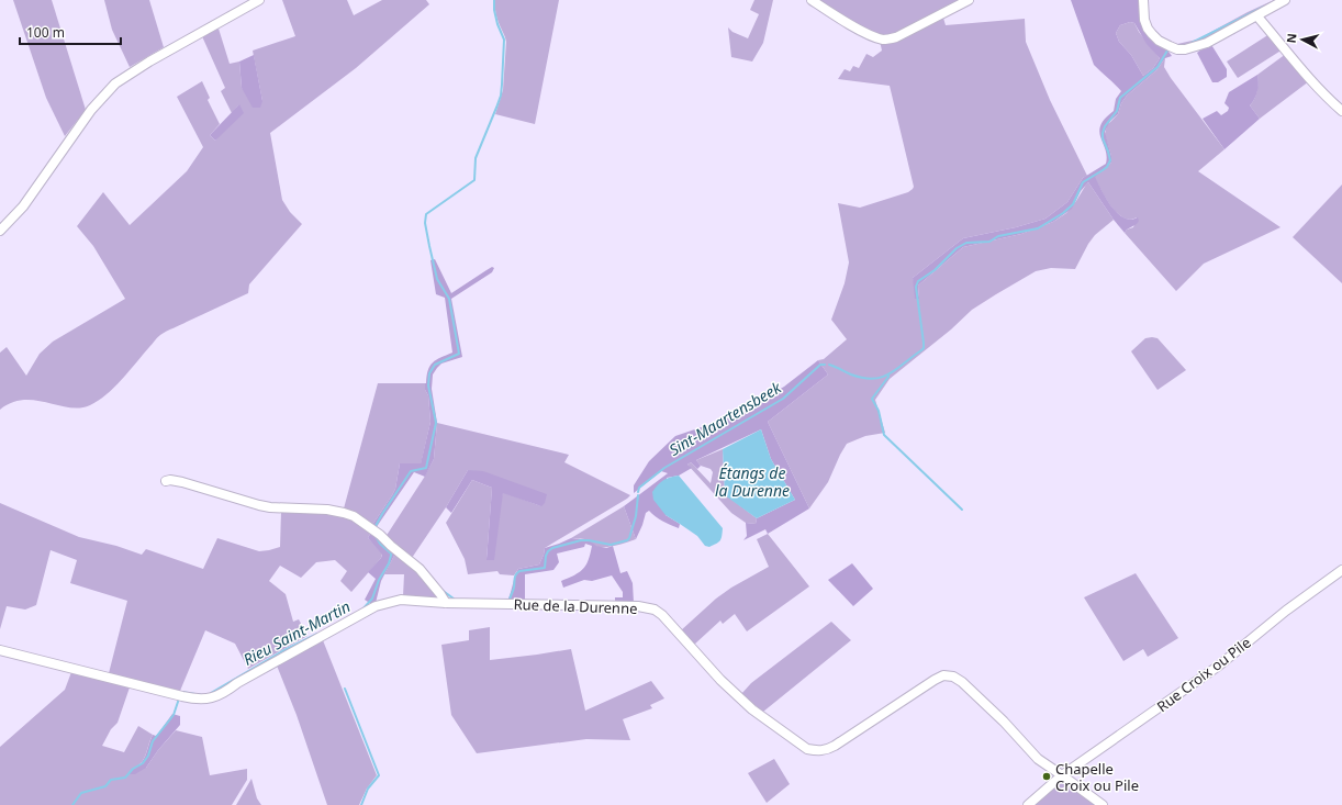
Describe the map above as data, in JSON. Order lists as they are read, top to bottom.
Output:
{
  "streets": {
    "street": ["Rue de la Durenne", "Rue Croix ou Pile"]
  },
  "crossings": [
    ["Rue de la Durenne", "Rue Croix ou Pile"]
  ],
  "water": ["Sint-Maartensbeek", "Étangs de la Durenne", "Rieu Saint-Martin"],
  "places": ["Chapelle Croix ou Pile"],
  "scale_bar": "100 m",
  "north": "left"
}
